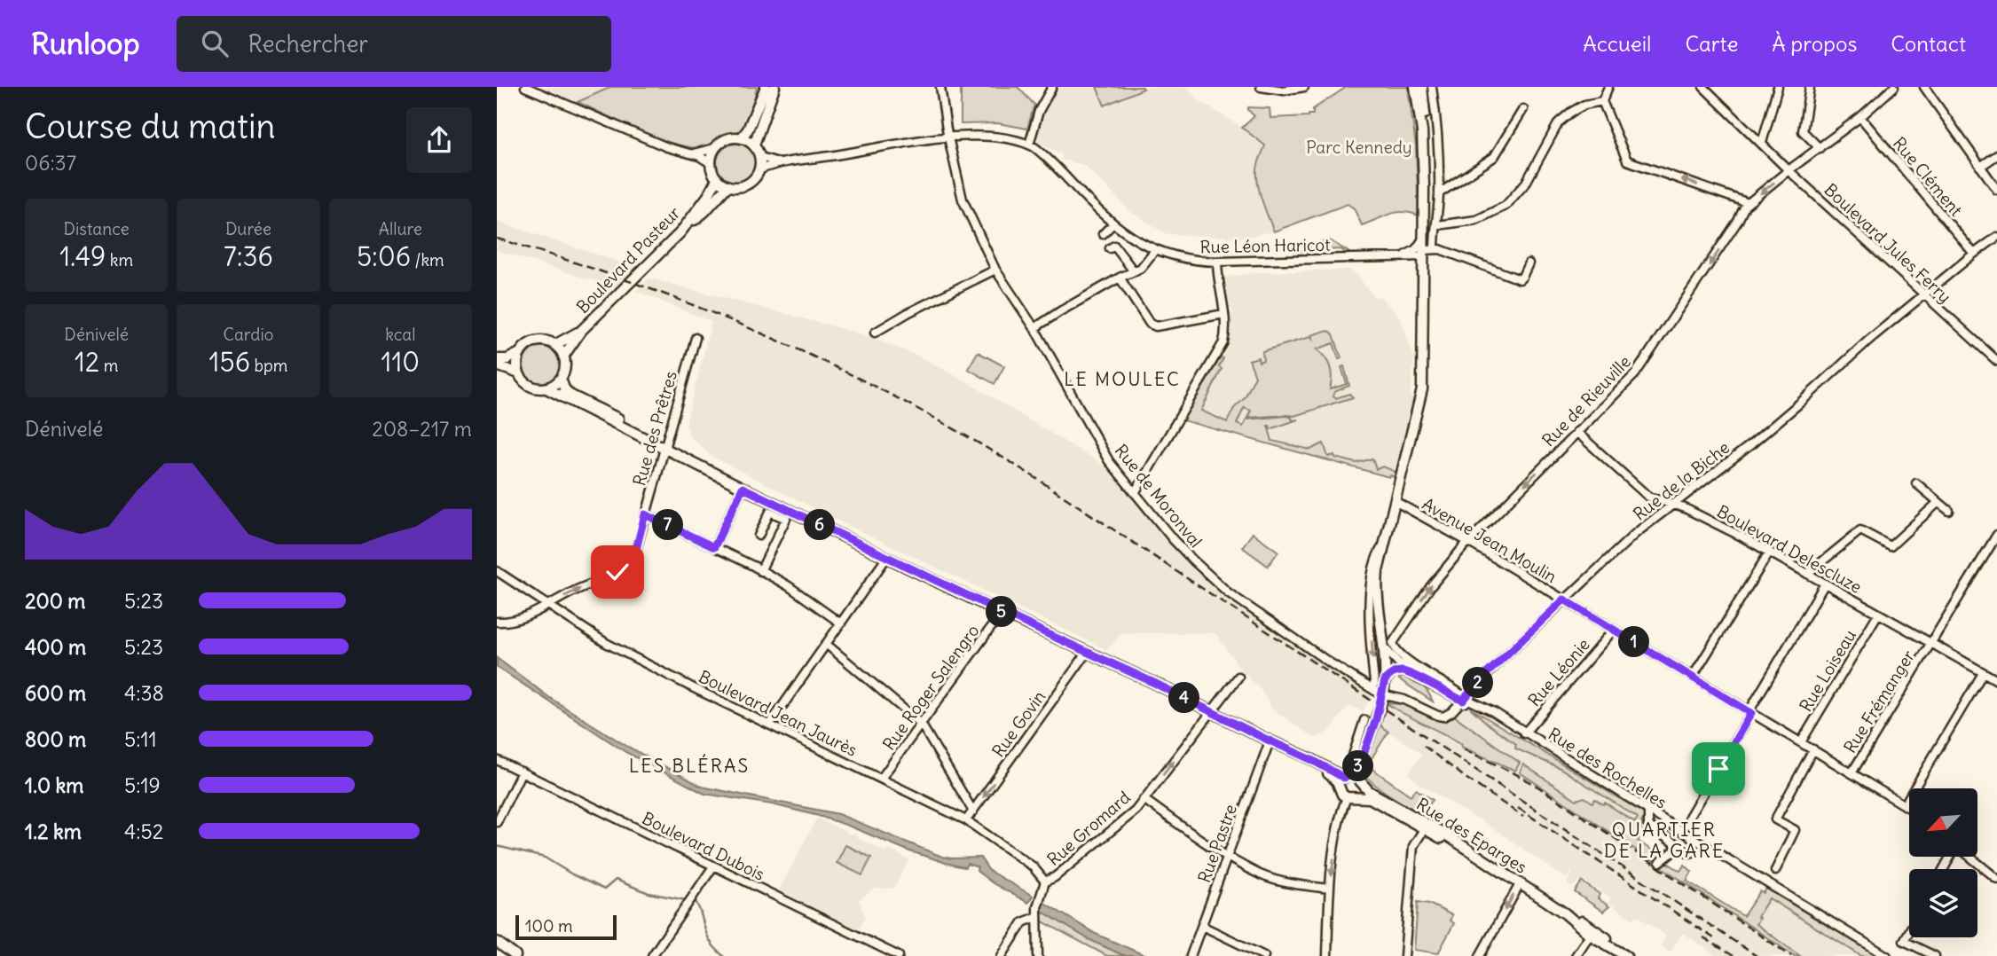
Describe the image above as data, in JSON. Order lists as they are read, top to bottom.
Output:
{
  "streets": {
    "main road": ["Boulevard Pasteur", "Rue des Eparges"],
    "street": [
      "Rue Clément",
      "Boulevard Jules Ferry",
      "Rue Léon Haricot",
      "Rue de Rieuville",
      "Rue des Prêtres",
      "Rue de la Biche",
      "Rue de Moronval",
      "Avenue Jean Moulin",
      "Boulevard Delescluze",
      "Rue Loiseau",
      "Rue Léonie",
      "Rue Roger Salengro",
      "Rue Frémanger",
      "Boulevard Jean Jaurès",
      "Rue Govin",
      "Rue des Rochelles",
      "Rue Gromard",
      "Rue Pastre",
      "Boulevard Dubois"
    ]
  },
  "crossings": [
    ["Rue Clément", "Rue de Rieuville"],
    ["Rue Clément", "Rue de la Biche"],
    ["Boulevard Jules Ferry", "Rue de Rieuville"],
    ["Boulevard Jules Ferry", "Rue de la Biche"],
    ["Rue Léon Haricot", "Boulevard Pasteur"],
    ["Rue Léon Haricot", "Rue de Moronval"],
    ["Rue de Rieuville", "Avenue Jean Moulin"],
    ["Rue de Rieuville", "Boulevard Delescluze"],
    ["Rue de Rieuville", "Rue des Rochelles"],
    ["Rue des Prêtres", "Boulevard Jean Jaurès"],
    ["Rue de la Biche", "Rue de Moronval"],
    ["Rue de la Biche", "Avenue Jean Moulin"],
    ["Rue de la Biche", "Boulevard Delescluze"],
    ["Rue de la Biche", "Rue des Rochelles"],
    ["Rue de Moronval", "Rue des Rochelles"],
    ["Avenue Jean Moulin", "Rue Loiseau"],
    ["Avenue Jean Moulin", "Rue Léonie"],
    ["Avenue Jean Moulin", "Rue Frémanger"],
    ["Boulevard Delescluze", "Rue Loiseau"],
    ["Boulevard Delescluze", "Rue Frémanger"],
    ["Rue Léonie", "Rue des Rochelles"],
    ["Rue Roger Salengro", "Boulevard Jean Jaurès"],
    ["Boulevard Jean Jaurès", "Rue Govin"],
    ["Boulevard Jean Jaurès", "Rue Gromard"]
  ],
  "one_way": ["Rue Govin", "Rue Gromard"],
  "districts": ["LE MOULEC", "LES BLÉRAS", "QUARTIER DE LA GARE"],
  "parks": ["Parc Kennedy"],
  "scale_bar": "100 m",
  "north": "bottom left",
  "page": {
    "header": "Runloop",
    "search": "Rechercher",
    "nav": [
      "Accueil",
      "Carte",
      "À propos",
      "Contact"
    ],
    "heading": ["Course du matin", "06:37"],
    "stats": [
      ["Distance", "1.49 km"],
      ["Durée", "7:36"],
      ["Allure", "5:06 /km"],
      ["Dénivelé", "12 m"],
      ["Cardio", "156 bpm"],
      ["kcal", "110"]
    ],
    "chart": ["Dénivelé", "208–217 m"],
    "pins": [
      "6",
      "7",
      "5",
      "1",
      "2",
      "4",
      "3"
    ],
    "list": [
      {
        "name": "200 m",
        "note": "5:23"
      },
      {
        "name": "400 m",
        "note": "5:23"
      },
      {
        "name": "600 m",
        "note": "4:38"
      },
      {
        "name": "800 m",
        "note": "5:11"
      },
      {
        "name": "1.0 km",
        "note": "5:19"
      },
      {
        "name": "1.2 km",
        "note": "4:52"
      }
    ],
    "scale": "100 m"
  }
}
